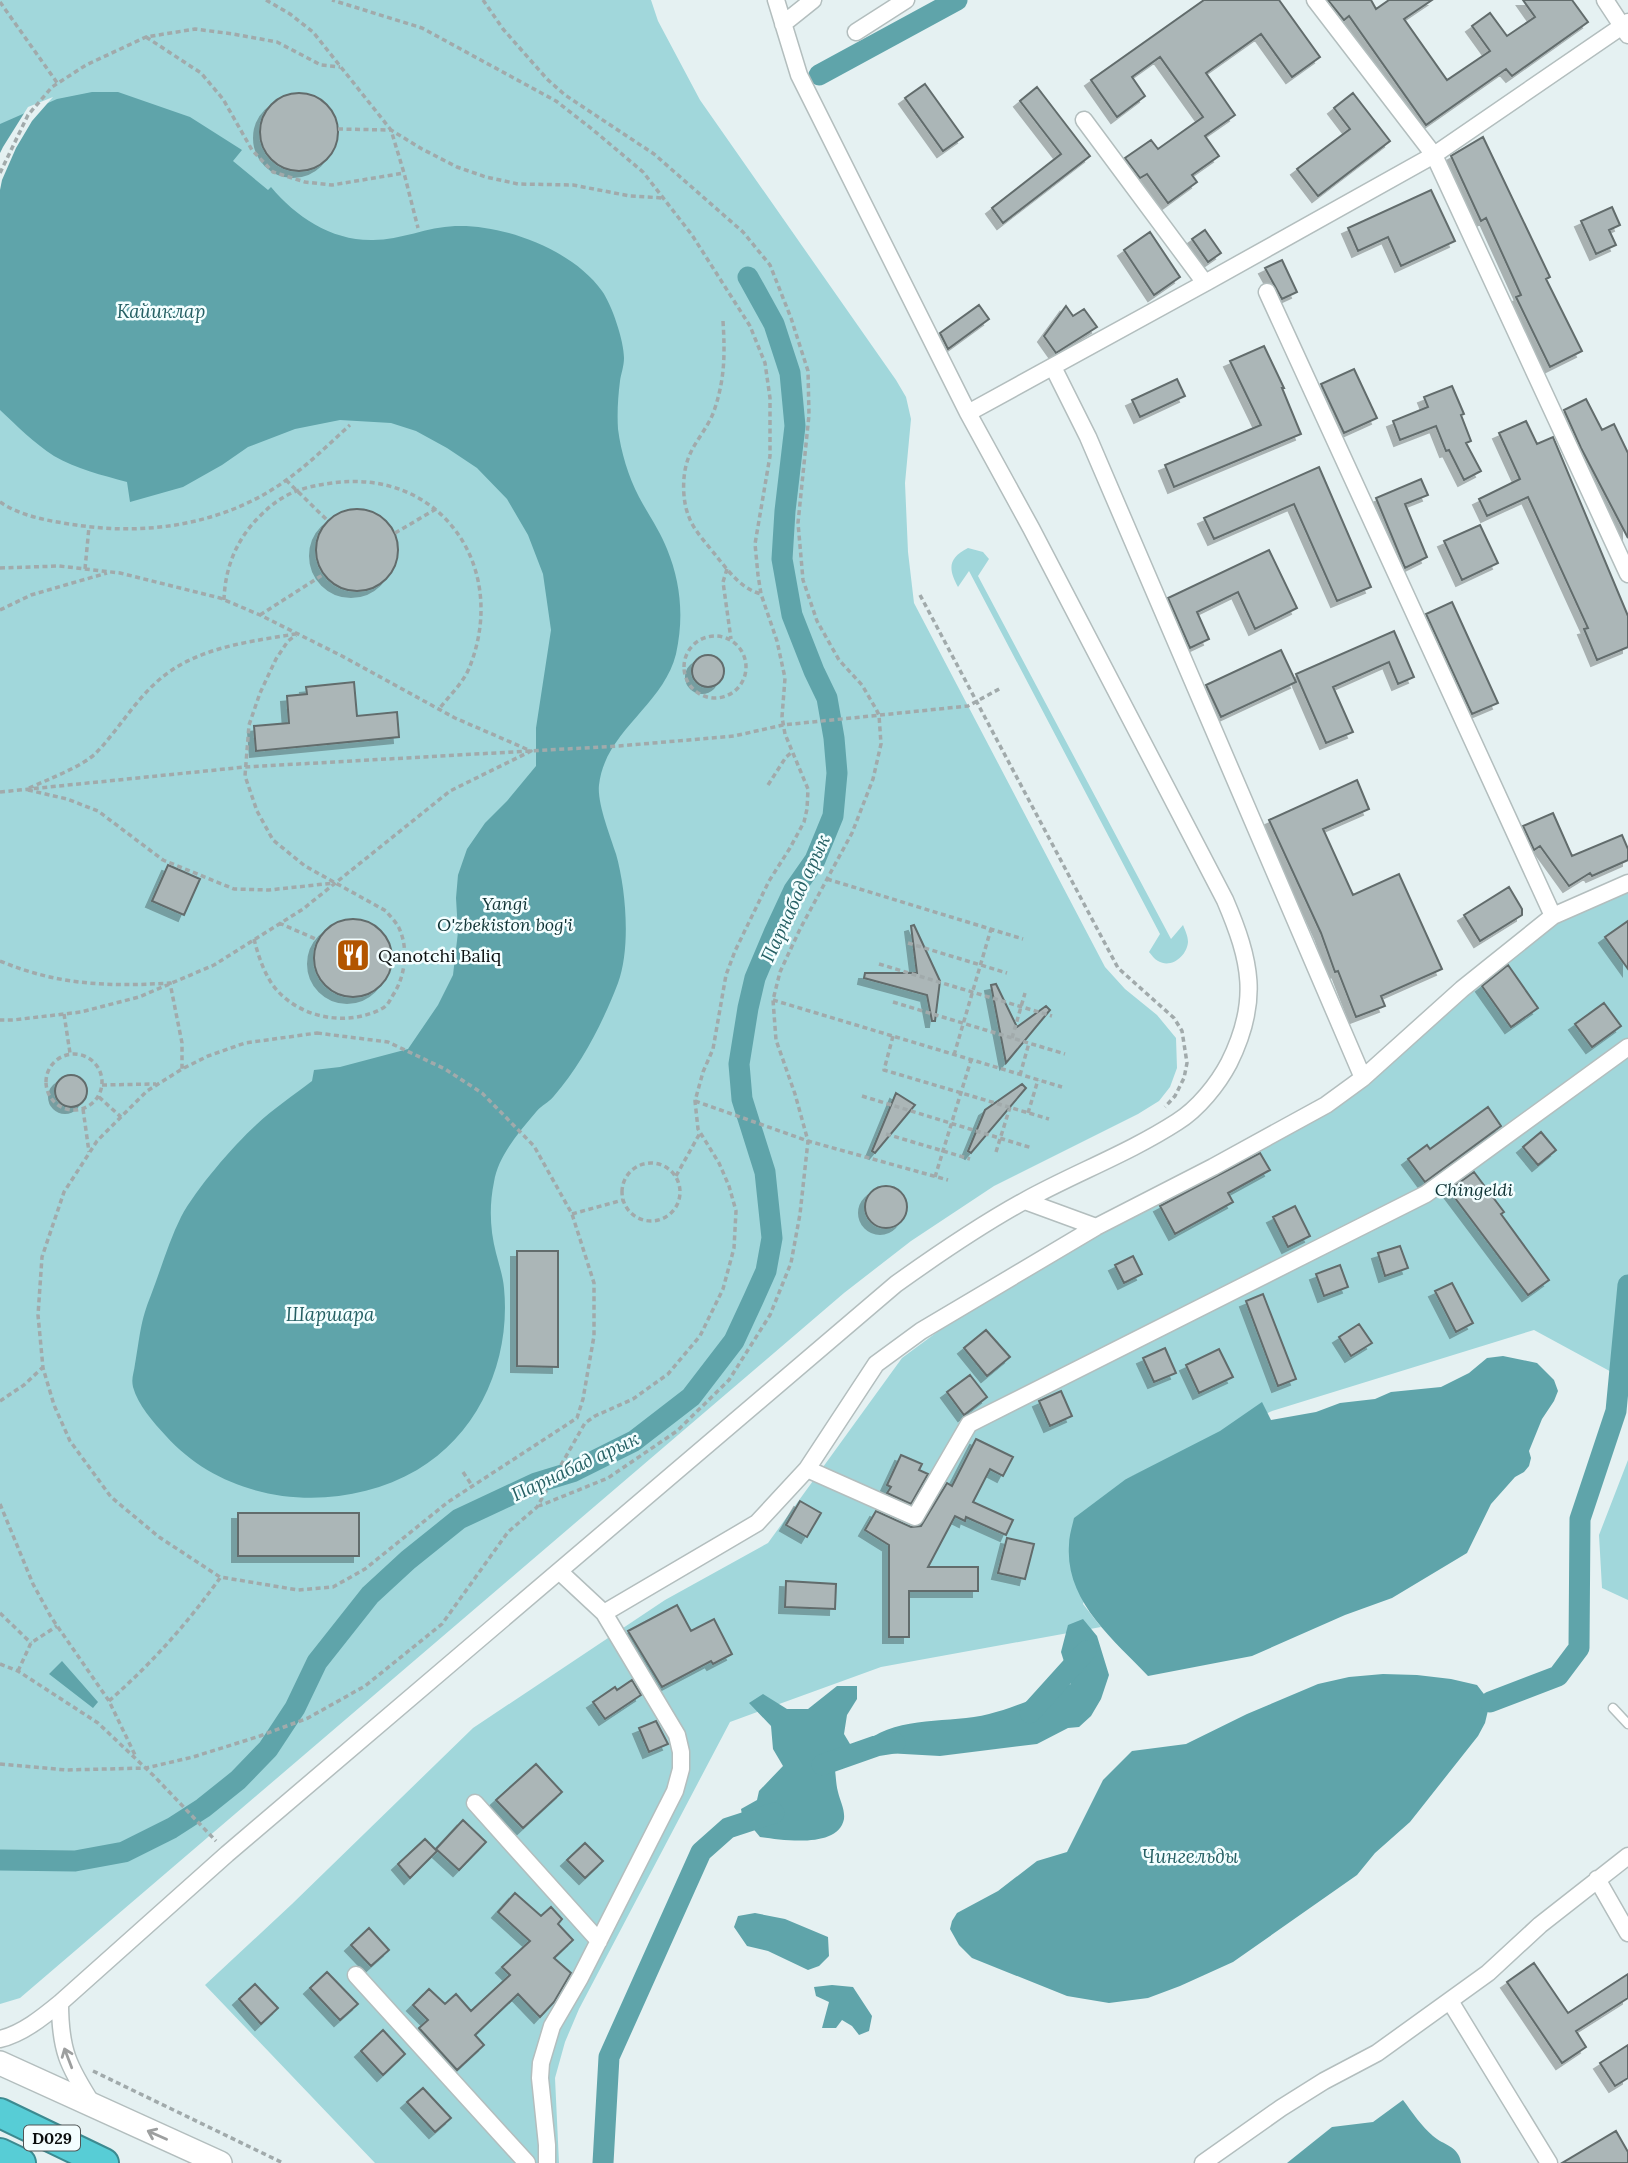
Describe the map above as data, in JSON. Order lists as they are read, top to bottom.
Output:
{
  "streets": {
    "highway": ["D029"]
  },
  "water": [
    "Кайиклар",
    "Парнабад арык",
    "Шаршара",
    "Чингельды"
  ],
  "parks": ["Yangi O'zbekiston bog'i", "Chingeldi"],
  "places": {
    "restaurant": ["Qanotchi Baliq"]
  }
}
